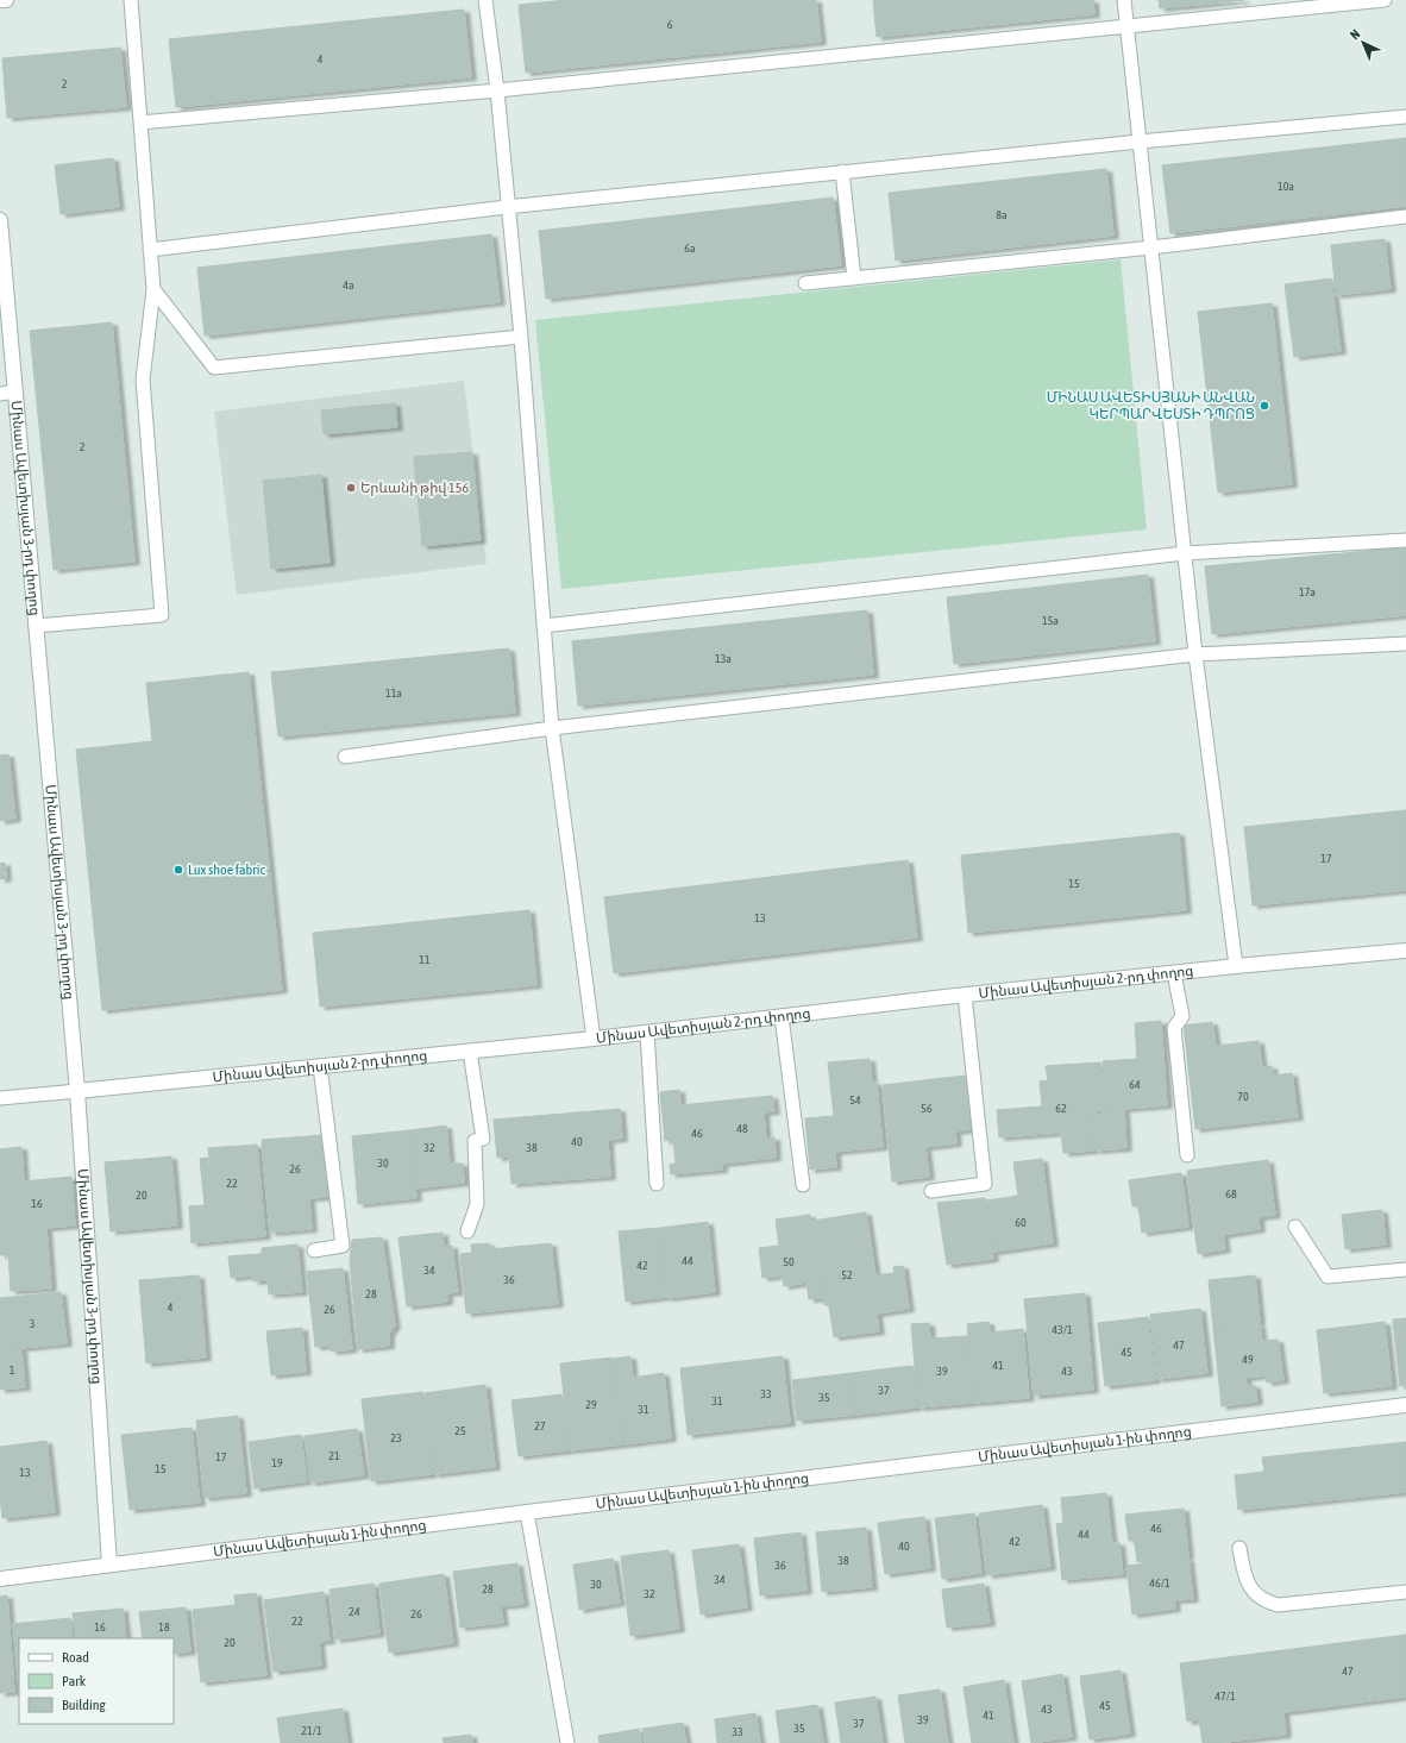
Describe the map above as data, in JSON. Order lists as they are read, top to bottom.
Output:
{
  "streets": {
    "street": ["Մինաս Ավետիսյան 3-րդ փողոց", "Մինաս Ավետիսյան 2-րդ փողոց", "Մինաս Ավետիսյան 1-ին փողոց"]
  },
  "crossings": [
    ["Մինաս Ավետիսյան 3-րդ փողոց", "Մինաս Ավետիսյան 2-րդ փողոց"],
    ["Մինաս Ավետիսյան 3-րդ փողոց", "Մինաս Ավետիսյան 1-ին փողոց"]
  ],
  "places": ["ՄԻՆԱՍ ԱՎԵՏԻՍՅԱՆԻ ԱՆՎԱՆ ԿԵՐՊԱՐՎԵՍՏԻ ԴՊՐՈՑ", "Երևանի թիվ 156", "Lux shoe fabric"],
  "house_numbers": [
    "6",
    "4",
    "2",
    "10a",
    "8a",
    "6a",
    "4a",
    "2",
    "17a",
    "15a",
    "13a",
    "11a",
    "17",
    "15",
    "13",
    "11",
    "64",
    "70",
    "54",
    "56",
    "62",
    "48",
    "46",
    "40",
    "32",
    "38",
    "30",
    "26",
    "22",
    "68",
    "20",
    "16",
    "60",
    "44",
    "50",
    "42",
    "34",
    "52",
    "36",
    "28",
    "4",
    "26",
    "3",
    "43/1",
    "47",
    "45",
    "49",
    "41",
    "1",
    "39",
    "43",
    "37",
    "33",
    "35",
    "31",
    "29",
    "31",
    "27",
    "25",
    "23",
    "21",
    "17",
    "19",
    "15",
    "13",
    "46",
    "44",
    "42",
    "40",
    "38",
    "36",
    "34",
    "46/1",
    "30",
    "28",
    "32",
    "24",
    "26",
    "22",
    "16",
    "18",
    "20",
    "47",
    "47/1",
    "45",
    "43",
    "41",
    "39",
    "37",
    "35",
    "21/1",
    "33"
  ],
  "legend": ["Road", "Park", "Building"],
  "north": "top left"
}
